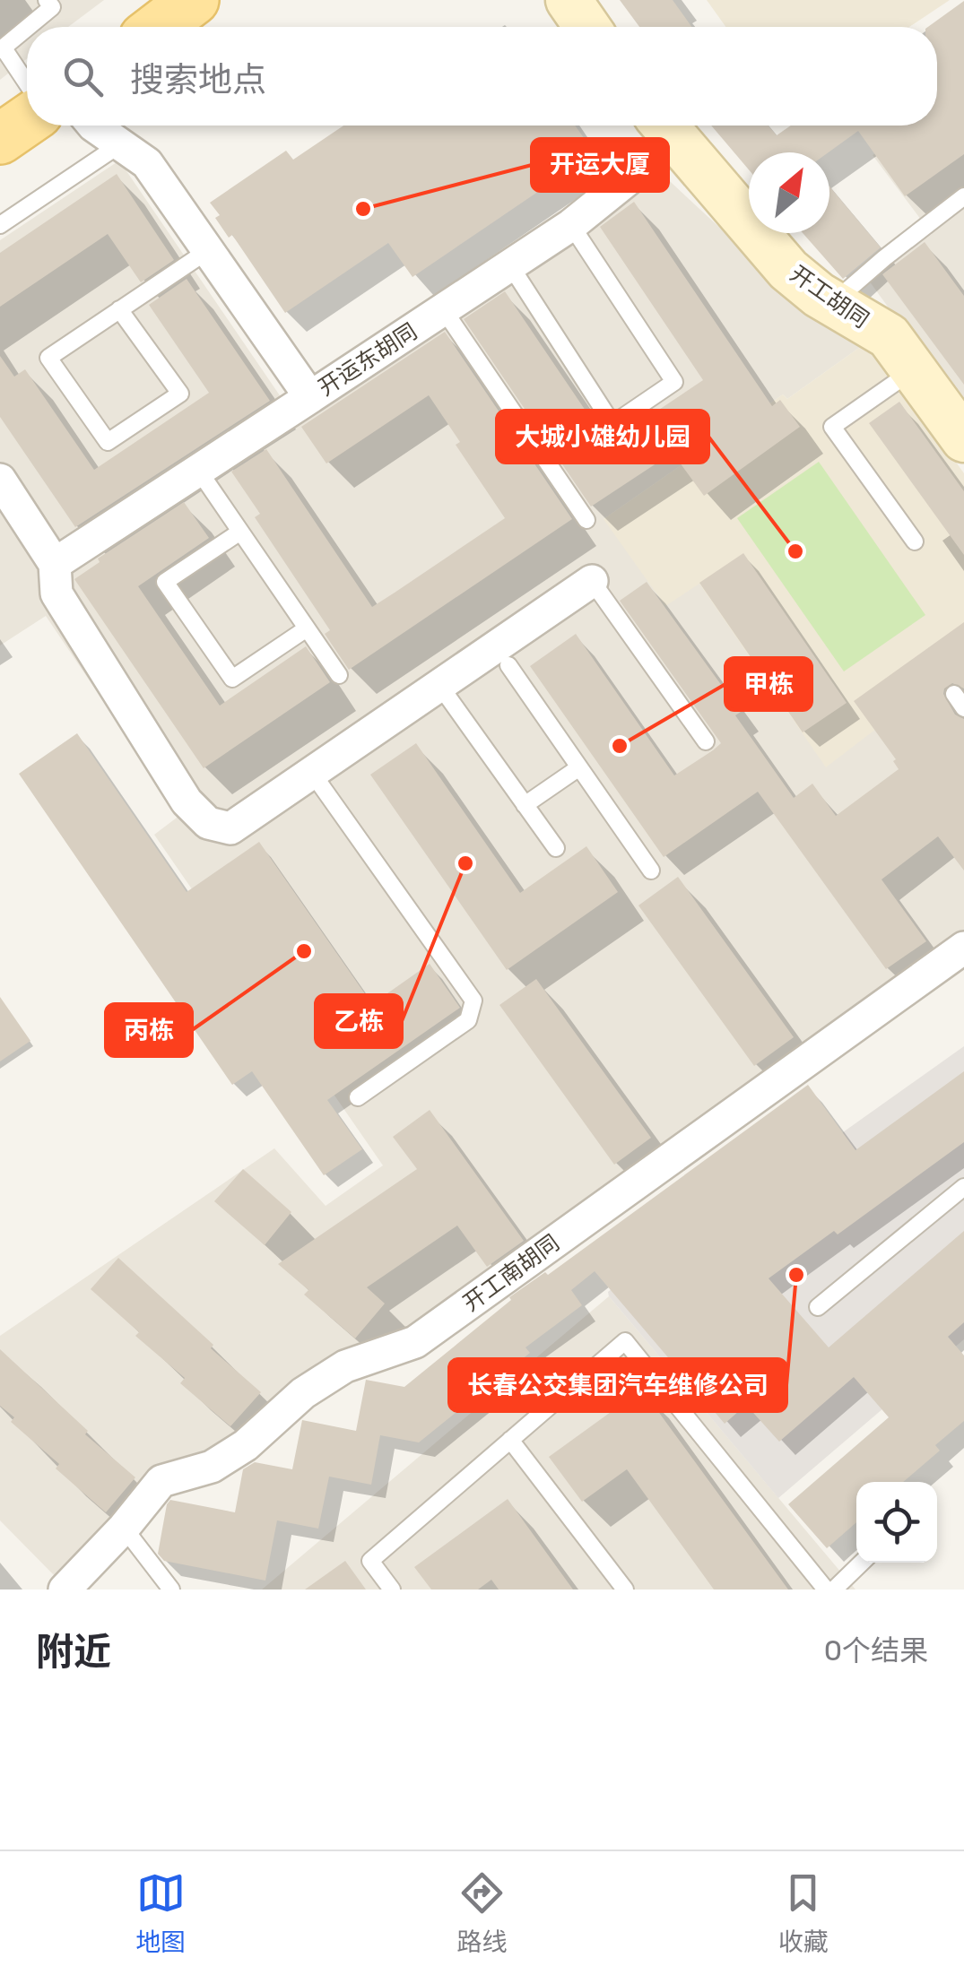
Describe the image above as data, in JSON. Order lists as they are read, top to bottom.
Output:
{
  "streets": {
    "street": ["开工胡同", "开运东胡同", "开工南胡同"]
  },
  "crossings": [
    ["开工胡同", "开运东胡同"]
  ],
  "places": [
    "开运大厦",
    "大城小雄幼儿园",
    "甲栋",
    "乙栋",
    "丙栋",
    "长春公交集团汽车维修公司"
  ],
  "north": "top right",
  "page": {
    "search": "搜索地点",
    "heading": ["附近", "0个结果"],
    "nav": ["地图", "路线", "收藏"]
  }
}
